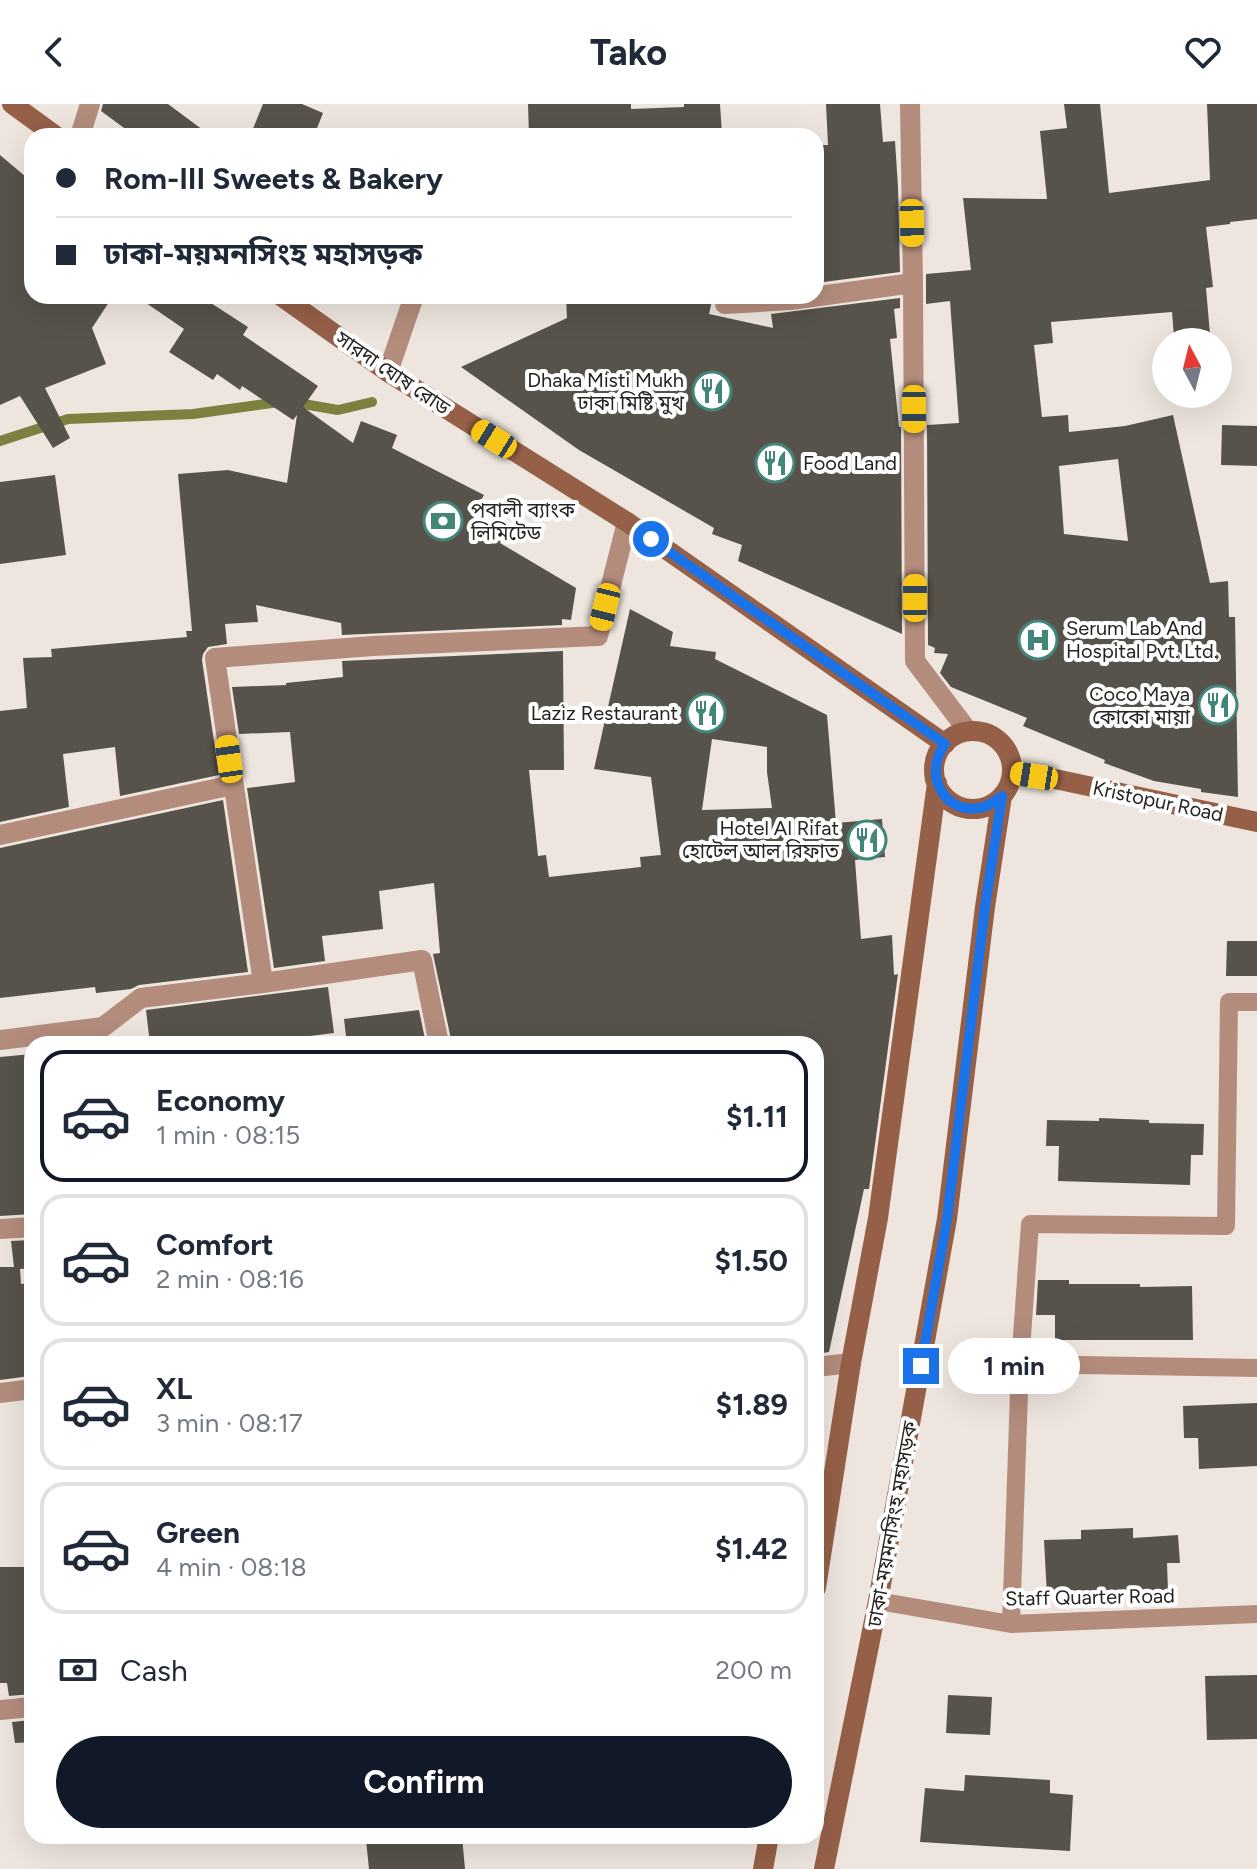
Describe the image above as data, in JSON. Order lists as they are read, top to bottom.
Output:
{
  "streets": {
    "main road": ["সারদা ঘোষ রোড", "Kristopur Road", "ঢাকা-ময়মনসিংহ মহাসড়ক"],
    "lane": ["Staff Quarter Road"]
  },
  "crossings": [
    ["সারদা ঘোষ রোড", "Kristopur Road"],
    ["সারদা ঘোষ রোড", "ঢাকা-ময়মনসিংহ মহাসড়ক"],
    ["Kristopur Road", "ঢাকা-ময়মনসিংহ মহাসড়ক"],
    ["ঢাকা-ময়মনসিংহ মহাসড়ক", "Staff Quarter Road"]
  ],
  "places": {
    "restaurant": [
      "Dhaka Misti Mukh ঢাকা মিষ্টি মুখ",
      "Food Land",
      "Coco Maya কোকো মায়া",
      "Laziz Restaurant",
      "Hotel Al Rifat হোটেল আল রিফাত"
    ],
    "bank": ["পূবালী ব্যাংক লিমিটেড"],
    "hospital": ["Serum Lab And Hospital Pvt. Ltd."]
  },
  "north": "top",
  "page": {
    "header": "Tako",
    "banner": ["Rom-III Sweets & Bakery", "ঢাকা-ময়মনসিংহ মহাসড়ক"],
    "list": [
      {
        "name": "Economy",
        "note": "1 min · 08:15",
        "value": "$1.11"
      },
      {
        "name": "Comfort",
        "note": "2 min · 08:16",
        "value": "$1.50"
      },
      {
        "name": "XL",
        "note": "3 min · 08:17",
        "value": "$1.89"
      },
      {
        "name": "Green",
        "note": "4 min · 08:18",
        "value": "$1.42"
      }
    ],
    "bubble": "1 min",
    "pay": ["Cash", "200 m"],
    "buttons": "Confirm"
  }
}
